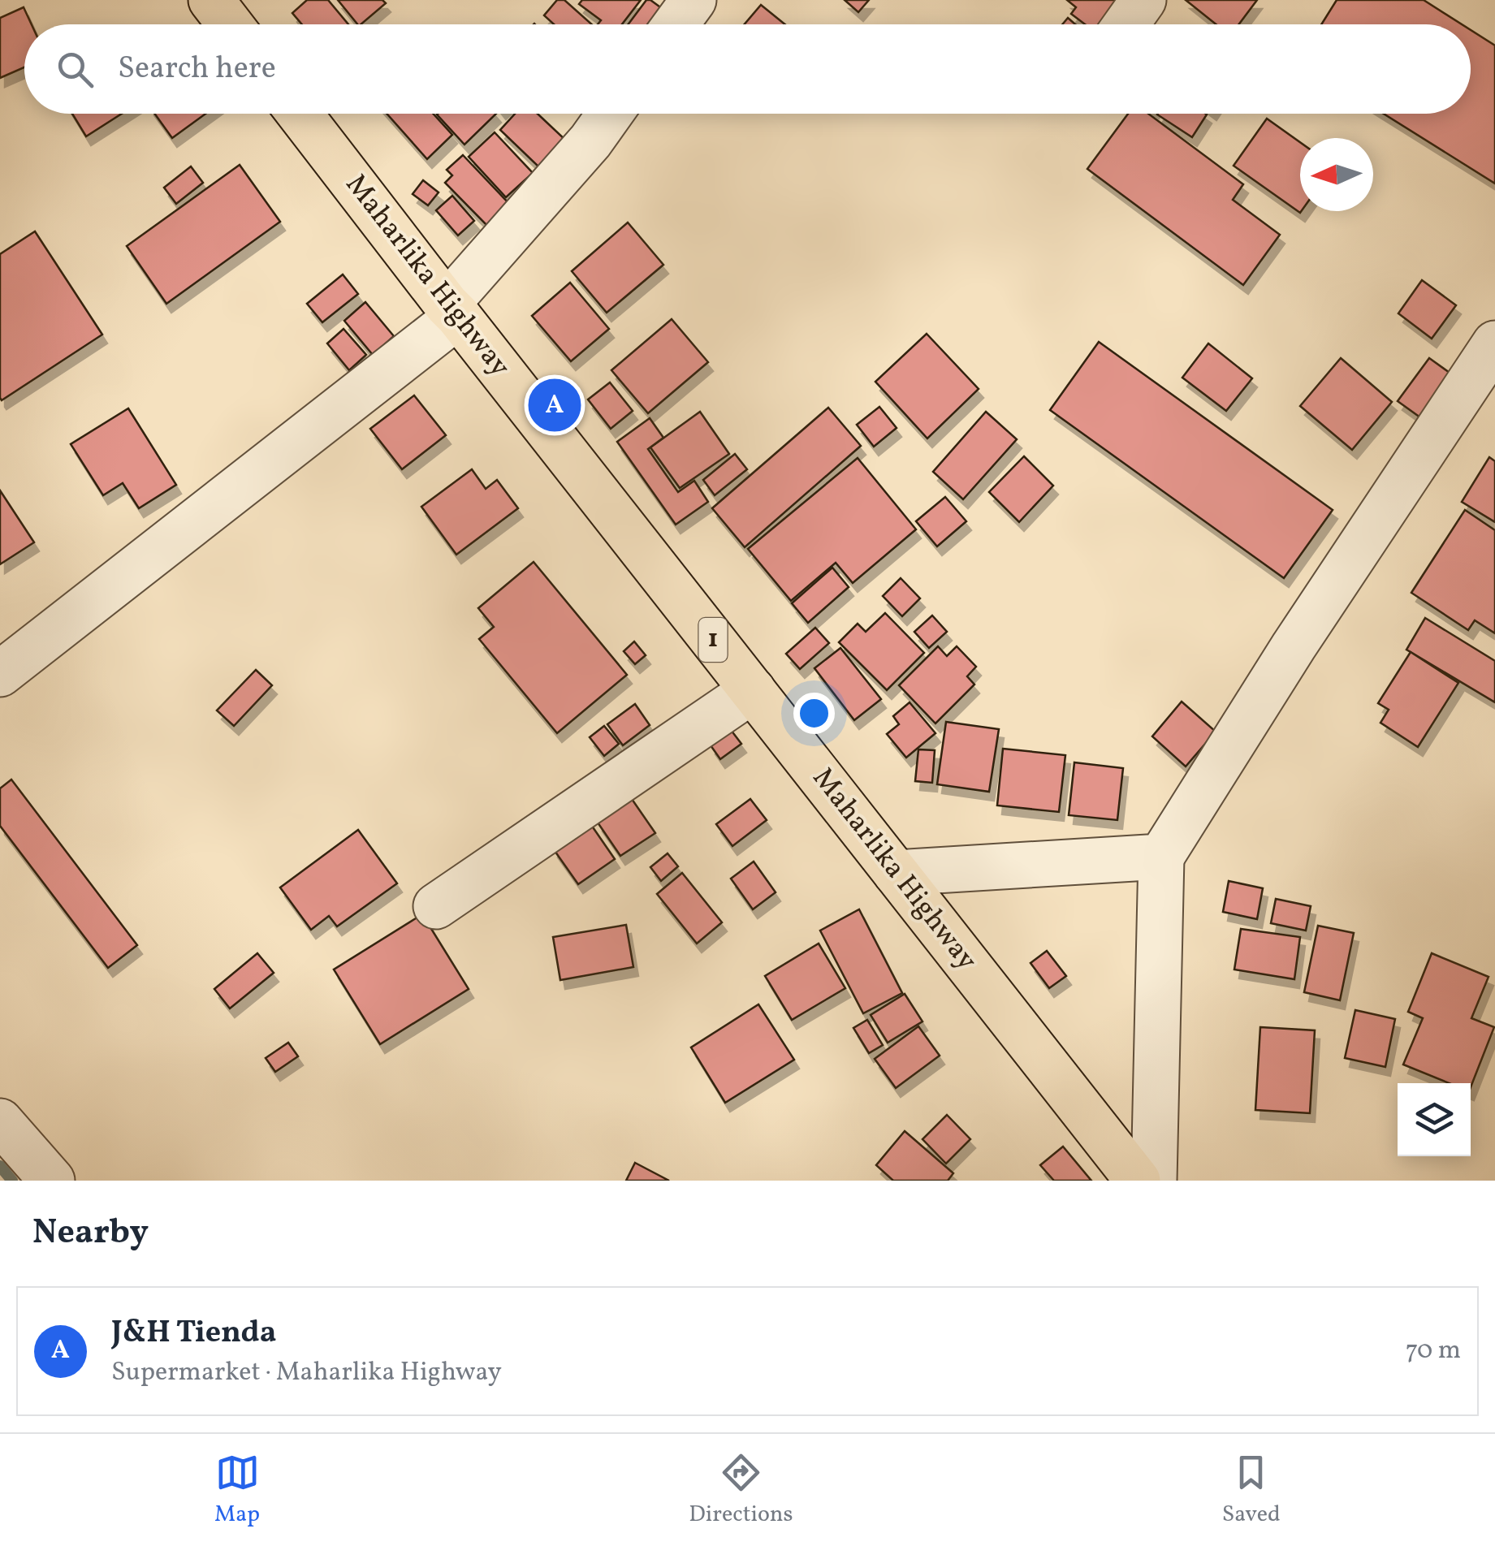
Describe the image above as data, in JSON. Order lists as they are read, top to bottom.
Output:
{
  "streets": {
    "highway": ["Maharlika Highway", "1"]
  },
  "north": "left",
  "page": {
    "search": "Search here",
    "pins": "A",
    "heading": "Nearby",
    "list": [
      {
        "mark": "A",
        "name": "J&H Tienda",
        "note": "Supermarket · Maharlika Highway",
        "value": "70 m"
      }
    ],
    "nav": ["Map", "Directions", "Saved"]
  }
}
